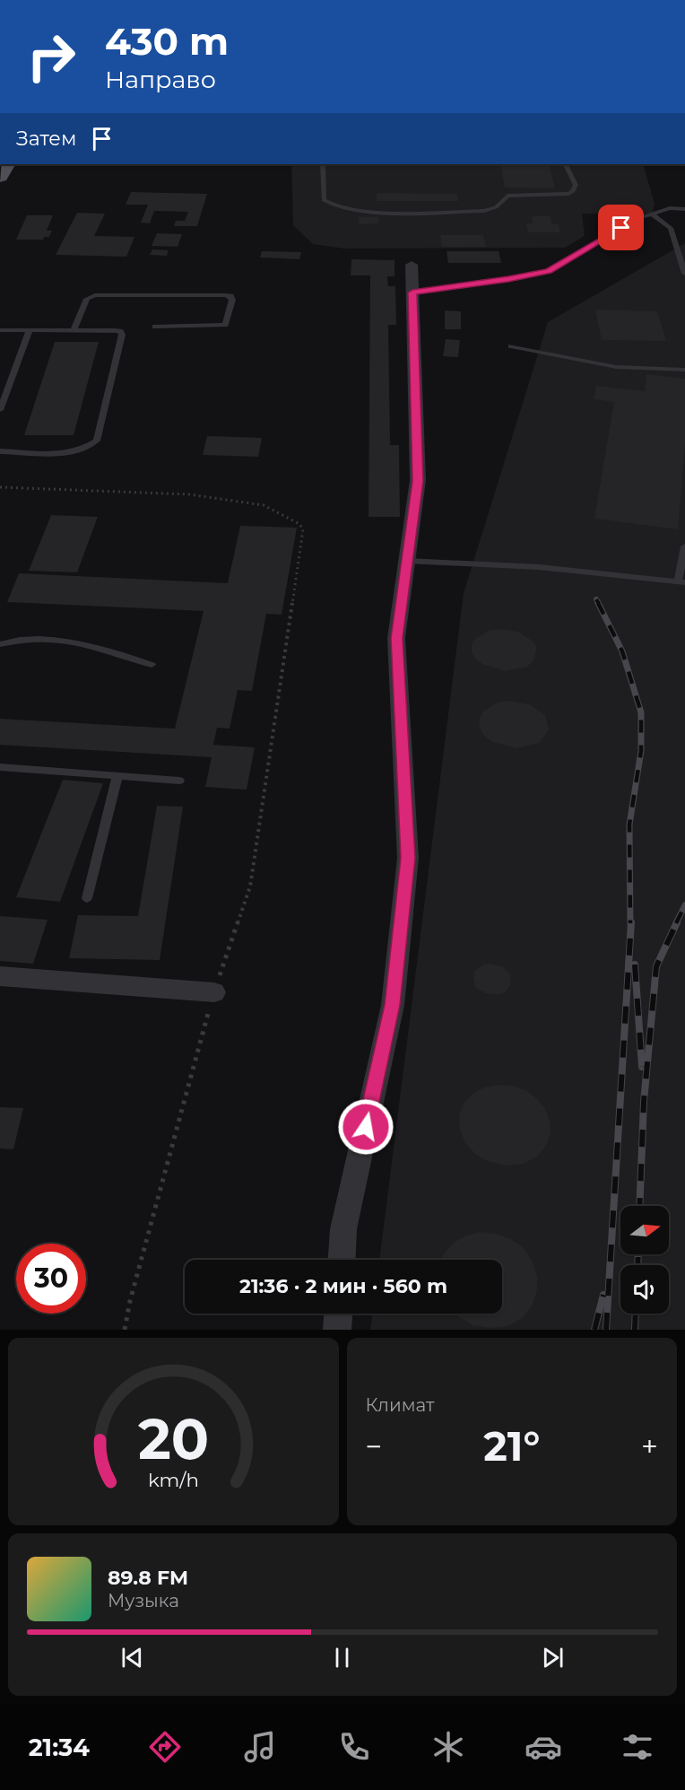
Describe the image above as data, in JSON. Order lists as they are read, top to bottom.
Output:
{
  "north": "right",
  "page": {
    "turn": ["430 m", "Направо"],
    "then": "Затем",
    "limit": "30",
    "trip": "21:36 · 2 мин · 560 m",
    "tile": "Климат",
    "heat": ["−", "21°", "+"],
    "song": ["89.8 FM", "Музыка"],
    "tabs": "21:34",
    "gauge": ["20", "km/h"]
  }
}
